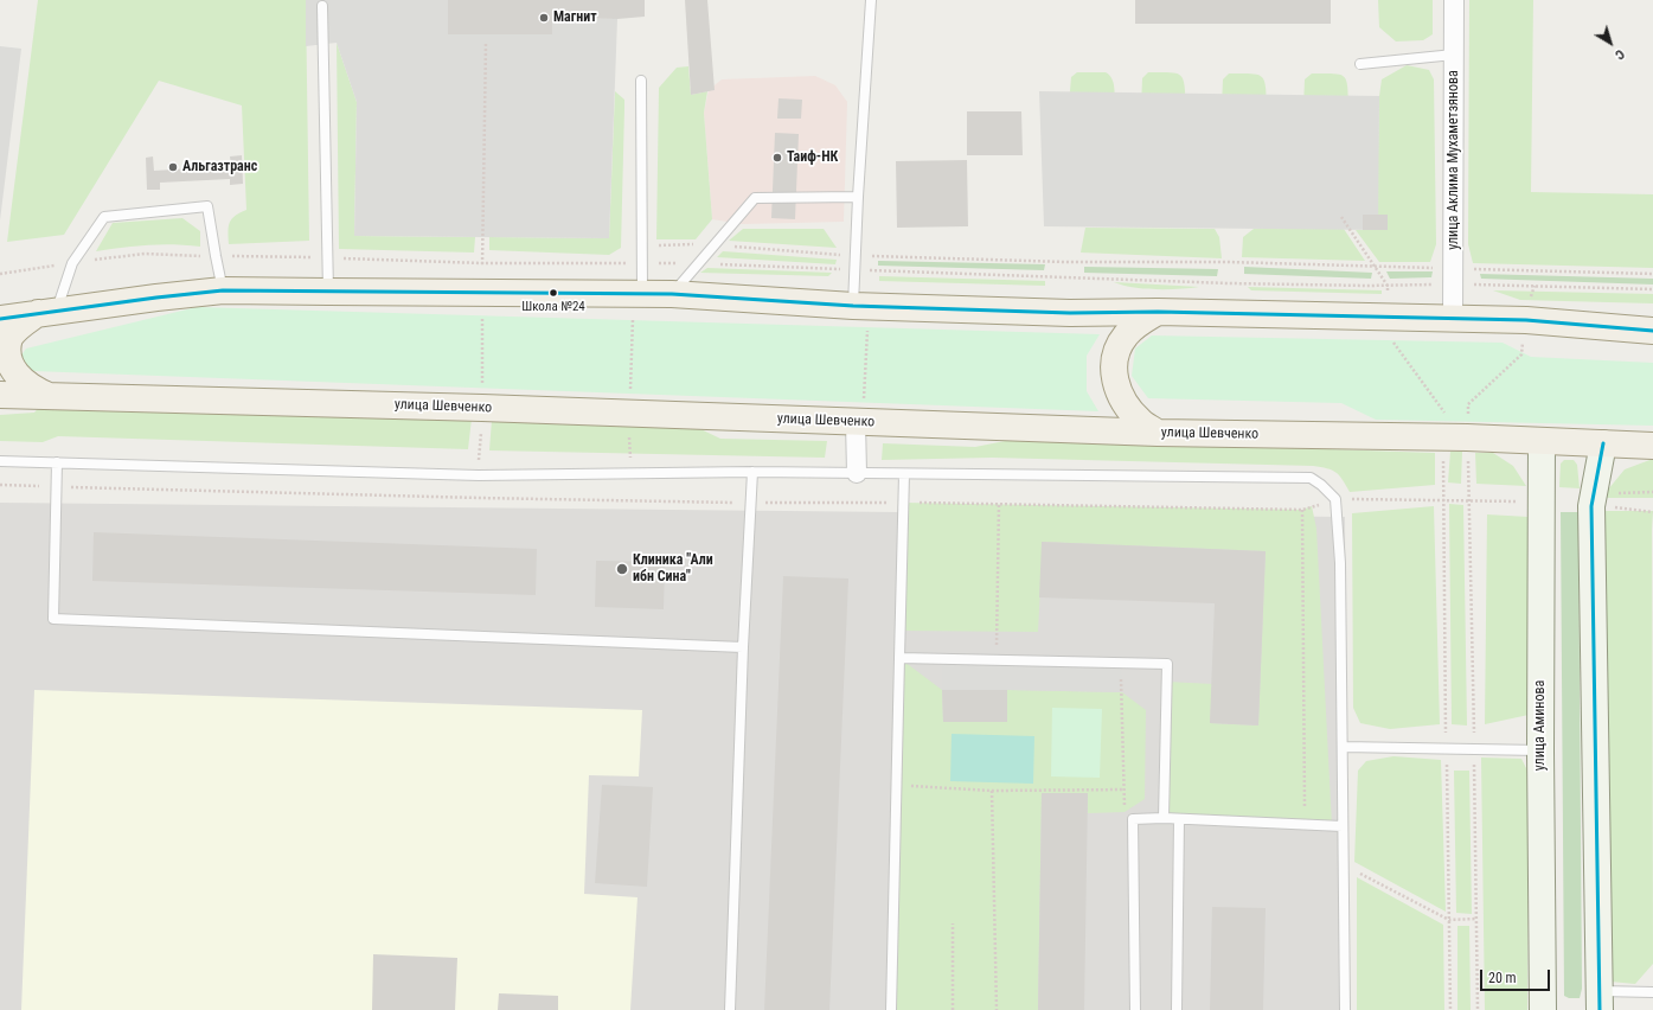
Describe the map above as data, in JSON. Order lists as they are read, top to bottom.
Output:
{
  "streets": {
    "main road": ["улица Шевченко"],
    "street": ["улица Аклима Мухаметзянова", "улица Аминова"]
  },
  "crossings": [
    ["улица Шевченко", "улица Аминова"]
  ],
  "places": [
    "Магнит",
    "Таиф-НК",
    "Альгазтранс",
    "Школа №24",
    "Клиника \"Али ибн Сина\""
  ],
  "scale_bar": "20 m",
  "north": "bottom right"
}
